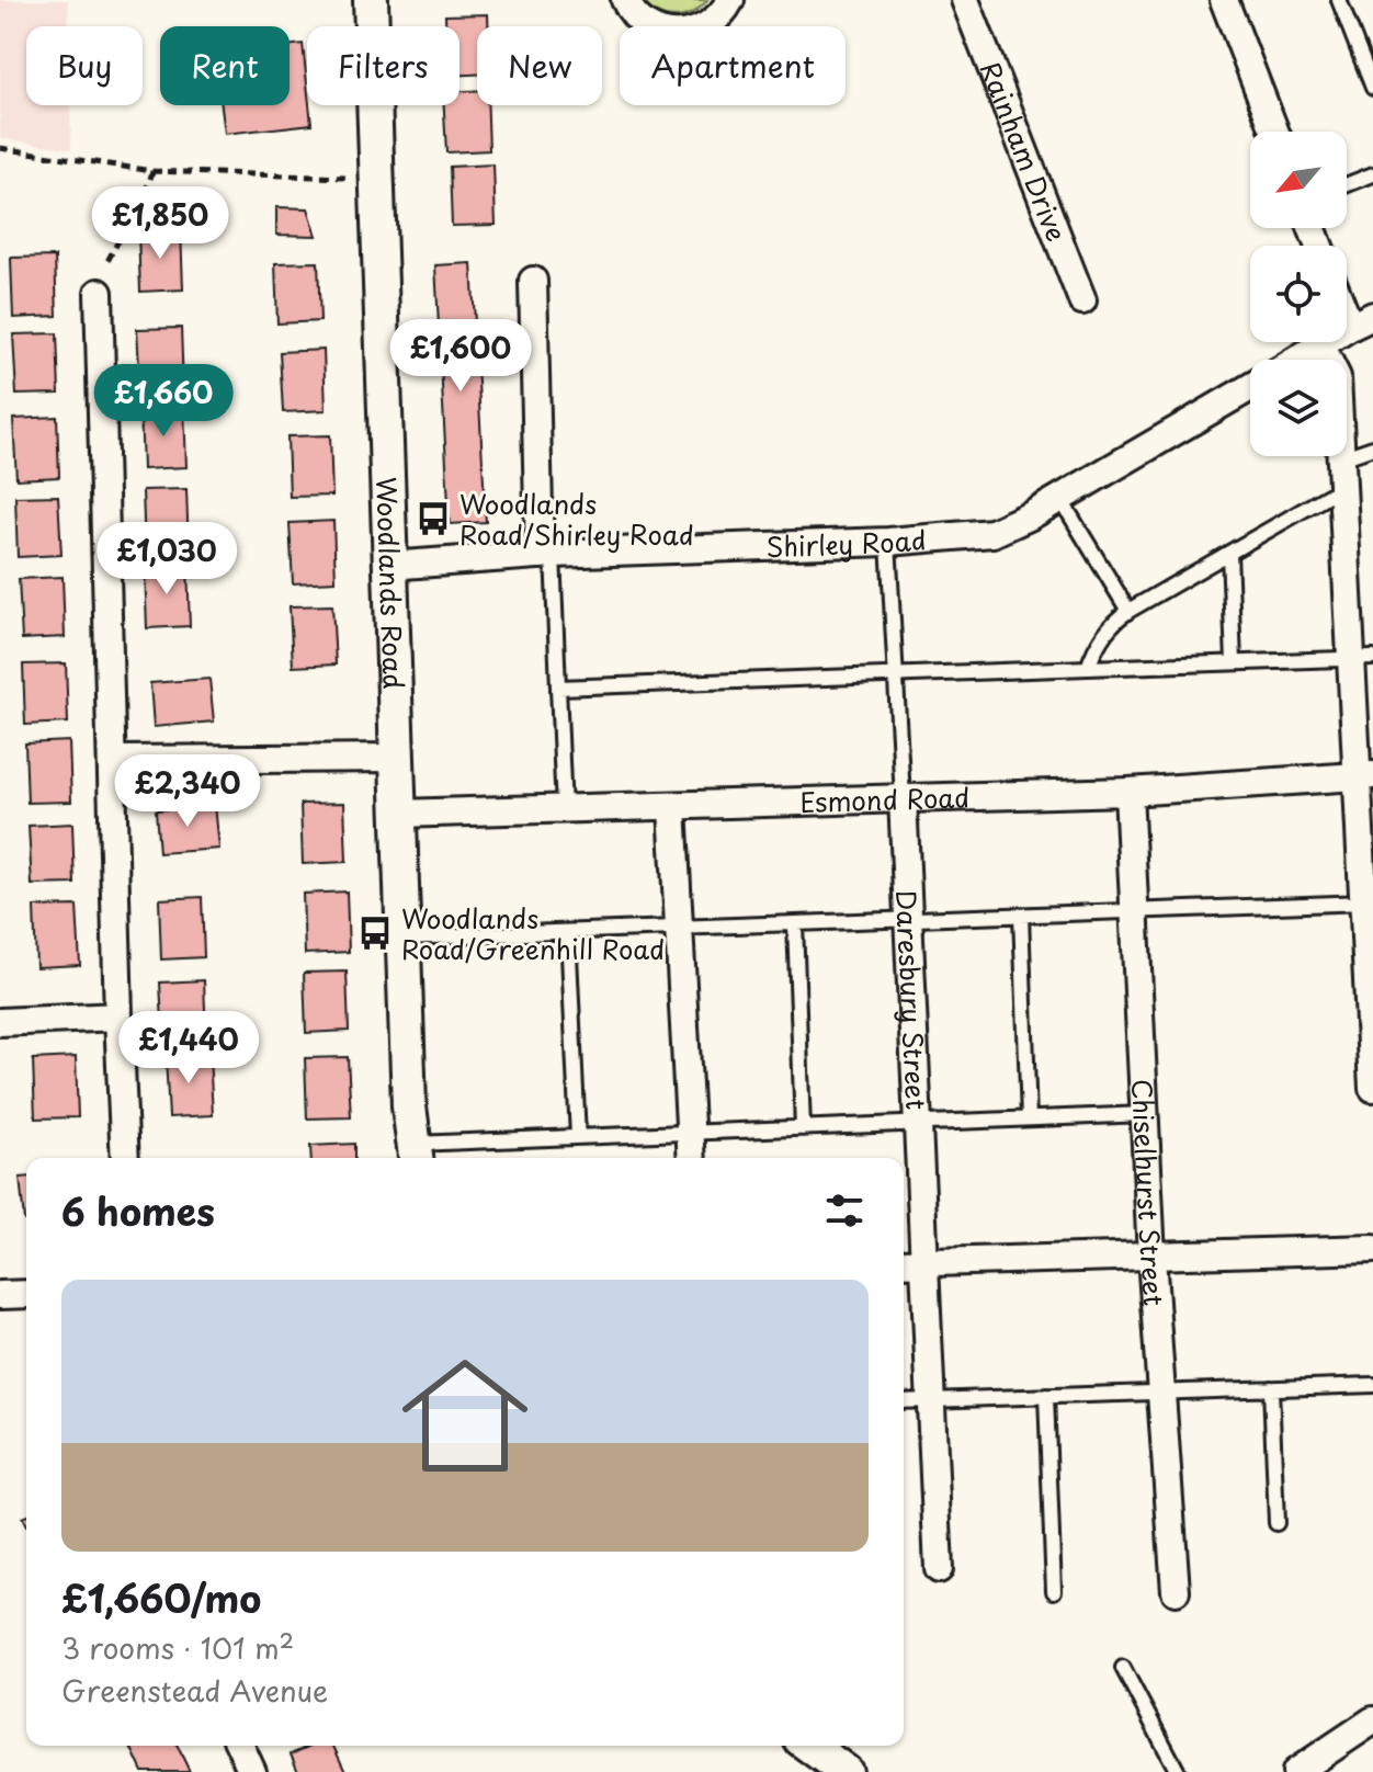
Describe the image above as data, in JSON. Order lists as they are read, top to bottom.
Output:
{
  "streets": {
    "street": [
      "Rainham Drive",
      "Shirley Road",
      "Woodlands Road",
      "Esmond Road",
      "Daresbury Street",
      "Chiselhurst Street"
    ]
  },
  "crossings": [
    ["Shirley Road", "Woodlands Road"],
    ["Woodlands Road", "Esmond Road"],
    ["Esmond Road", "Daresbury Street"],
    ["Esmond Road", "Chiselhurst Street"]
  ],
  "places": {
    "bus stop": ["Woodlands Road/Shirley Road", "Woodlands Road/Greenhill Road"]
  },
  "north": "bottom left",
  "page": {
    "chip": [
      "Buy",
      "Rent",
      "Filters",
      "New",
      "Apartment"
    ],
    "price": [
      "£1,850",
      "£1,600",
      "£1,660",
      "£1,030",
      "£2,340",
      "£1,440"
    ],
    "heading": "6 homes",
    "list": [
      {
        "name": "£1,660/mo",
        "note": "3 rooms · 101 m² · Greenstead Avenue"
      }
    ]
  }
}
